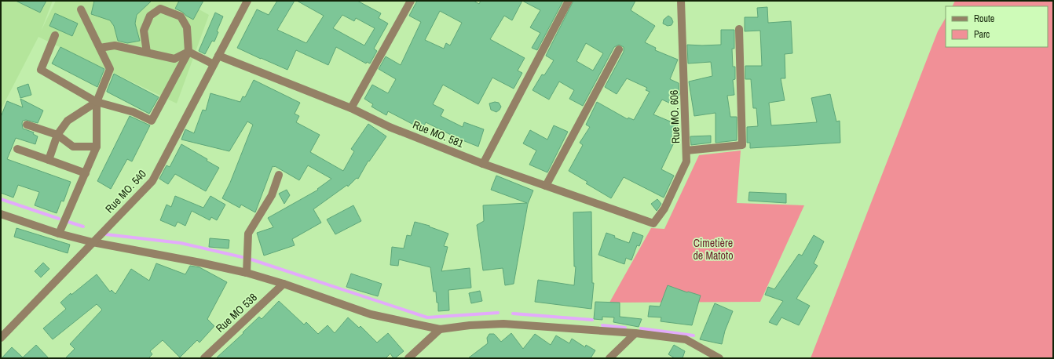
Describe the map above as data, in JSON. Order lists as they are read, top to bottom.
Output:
{
  "streets": {
    "street": [
      "Rue MO. 606",
      "Rue MO. 581",
      "Rue MO. 540",
      "Rue MO 538"
    ]
  },
  "crossings": [
    ["Rue MO. 606", "Rue MO. 581"],
    ["Rue MO. 581", "Rue MO. 540"]
  ],
  "parks": ["Cimetière de Matoto"],
  "legend": ["Route", "Parc"]
}
